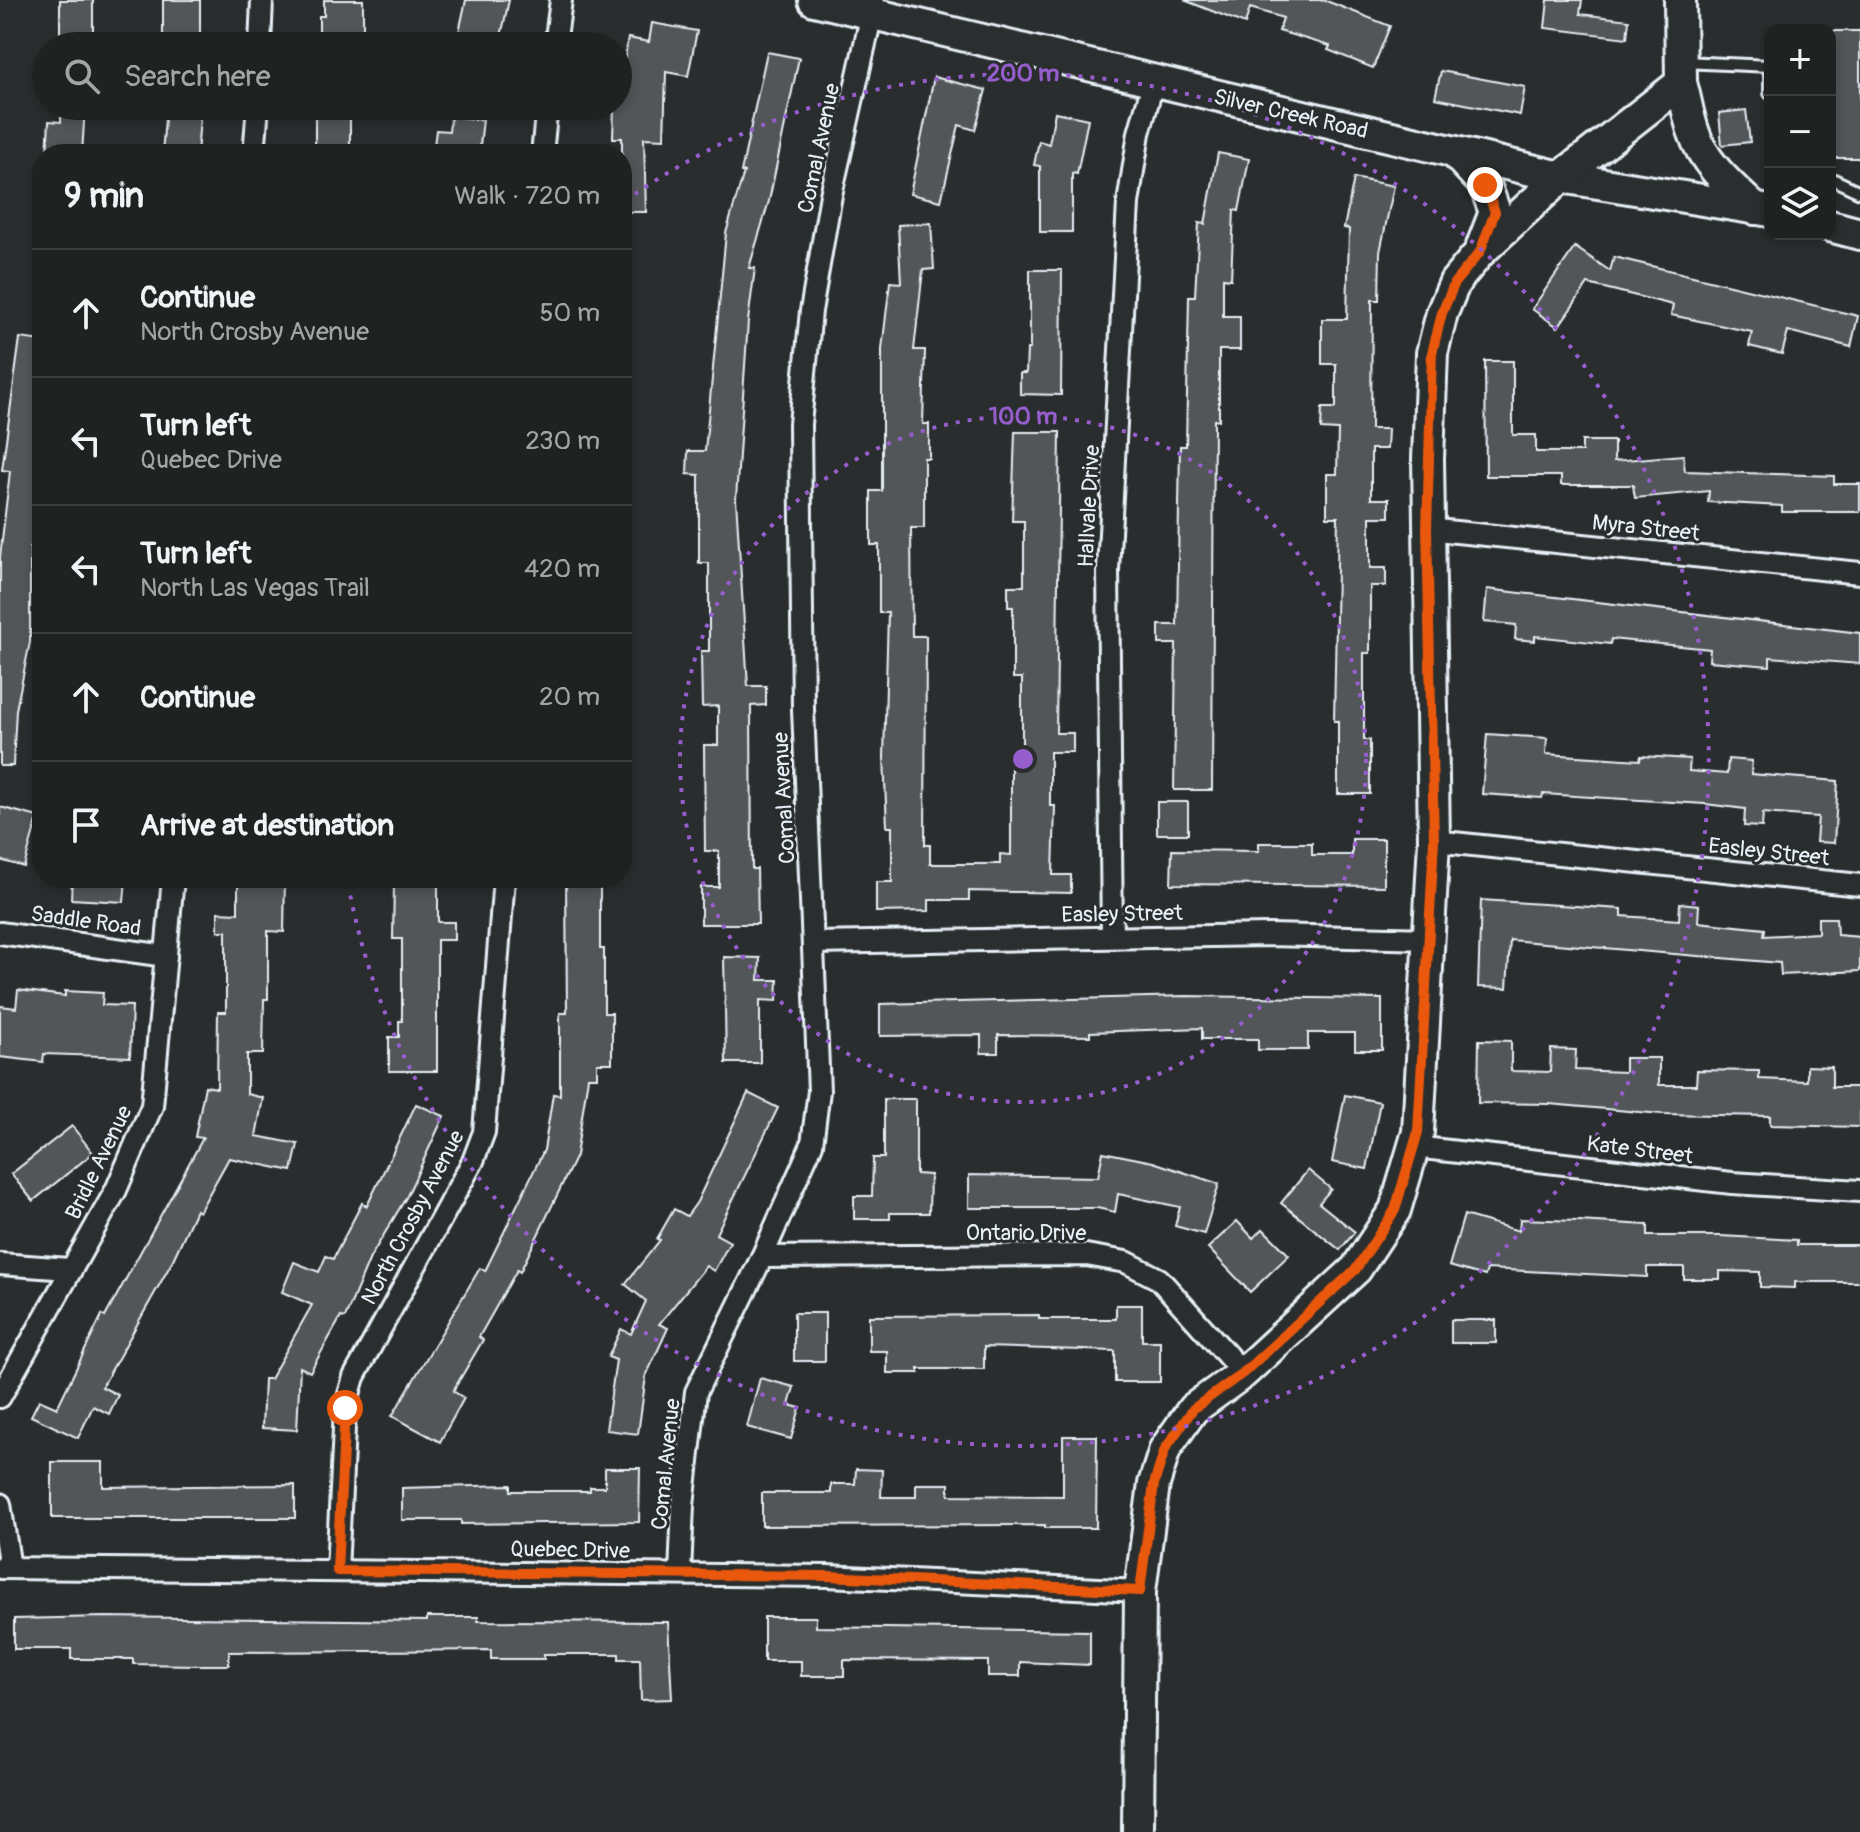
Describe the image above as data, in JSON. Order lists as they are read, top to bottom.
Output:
{
  "streets": {
    "street": [
      "Silver Creek Road",
      "Comal Avenue",
      "Hallvale Drive",
      "Myra Street",
      "Easley Street",
      "Saddle Road",
      "Kate Street",
      "Bridle Avenue",
      "North Crosby Avenue",
      "Ontario Drive",
      "Quebec Drive"
    ]
  },
  "crossings": [
    ["Silver Creek Road", "Comal Avenue"],
    ["Silver Creek Road", "Hallvale Drive"],
    ["Comal Avenue", "Easley Street"],
    ["Comal Avenue", "Ontario Drive"],
    ["Comal Avenue", "Quebec Drive"],
    ["Hallvale Drive", "Easley Street"],
    ["Saddle Road", "Bridle Avenue"],
    ["North Crosby Avenue", "Quebec Drive"]
  ],
  "page": {
    "map_buttons": ["+", "−"],
    "search": "Search here",
    "heading": ["9 min", "Walk · 720 m"],
    "list": [
      ["Continue", "North Crosby Avenue", "50 m"],
      ["Turn left", "Quebec Drive", "230 m"],
      ["Turn left", "North Las Vegas Trail", "420 m"],
      ["Continue", "20 m"],
      "Arrive at destination"
    ]
  },
  "rings": ["200 m", "100 m"]
}
